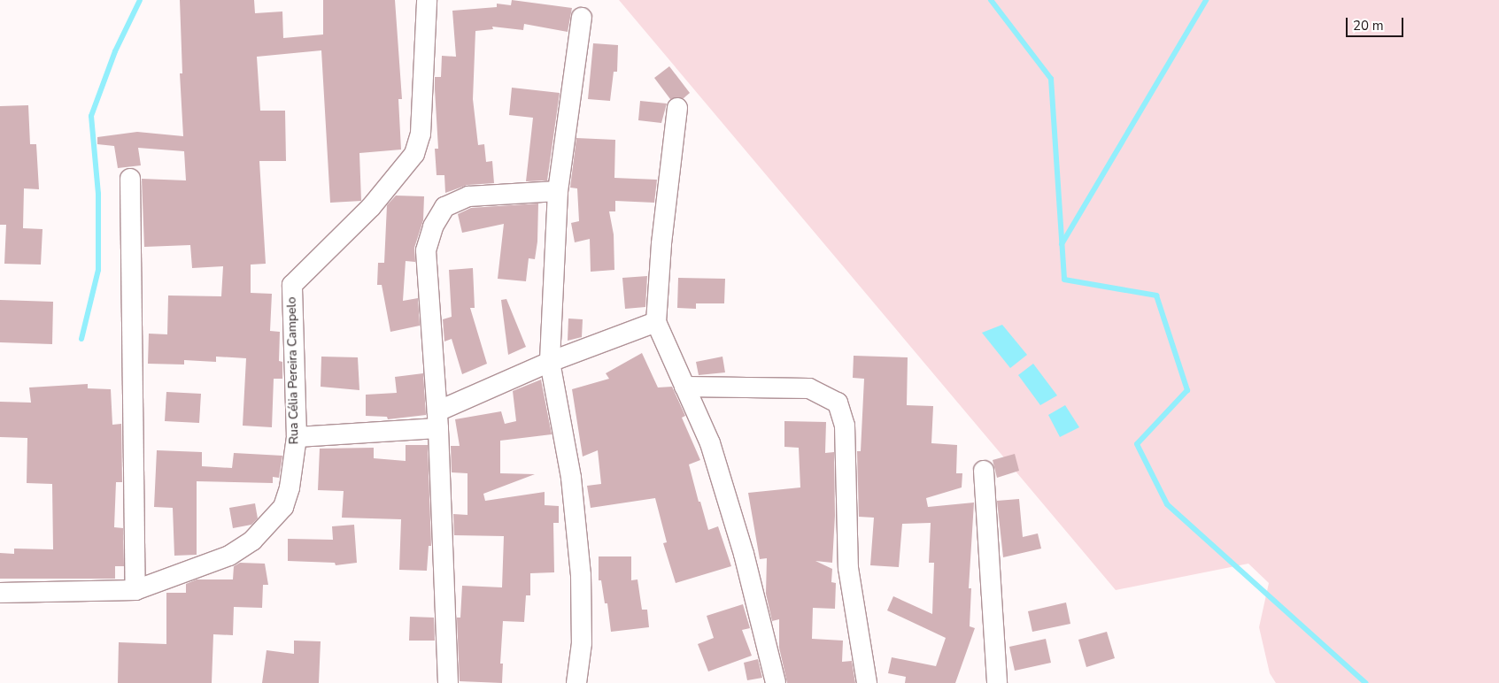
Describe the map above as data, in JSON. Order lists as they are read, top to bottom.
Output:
{
  "streets": {
    "street": ["Rua Célia Pereira Campelo"]
  },
  "scale_bar": "20 m"
}
